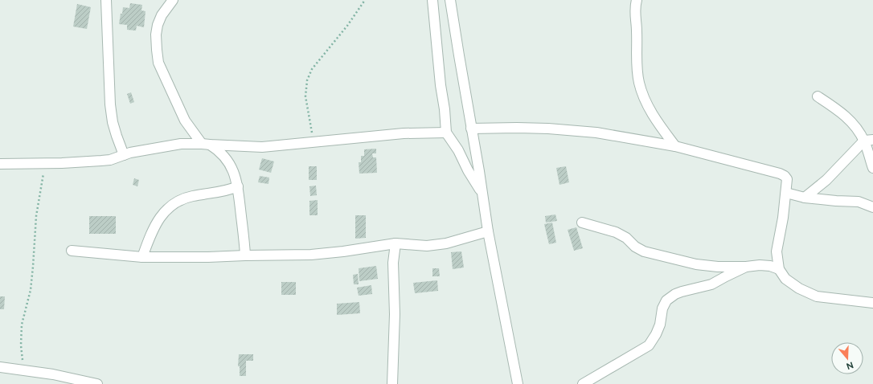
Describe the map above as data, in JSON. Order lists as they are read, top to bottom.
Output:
{
  "north": "bottom"
}
